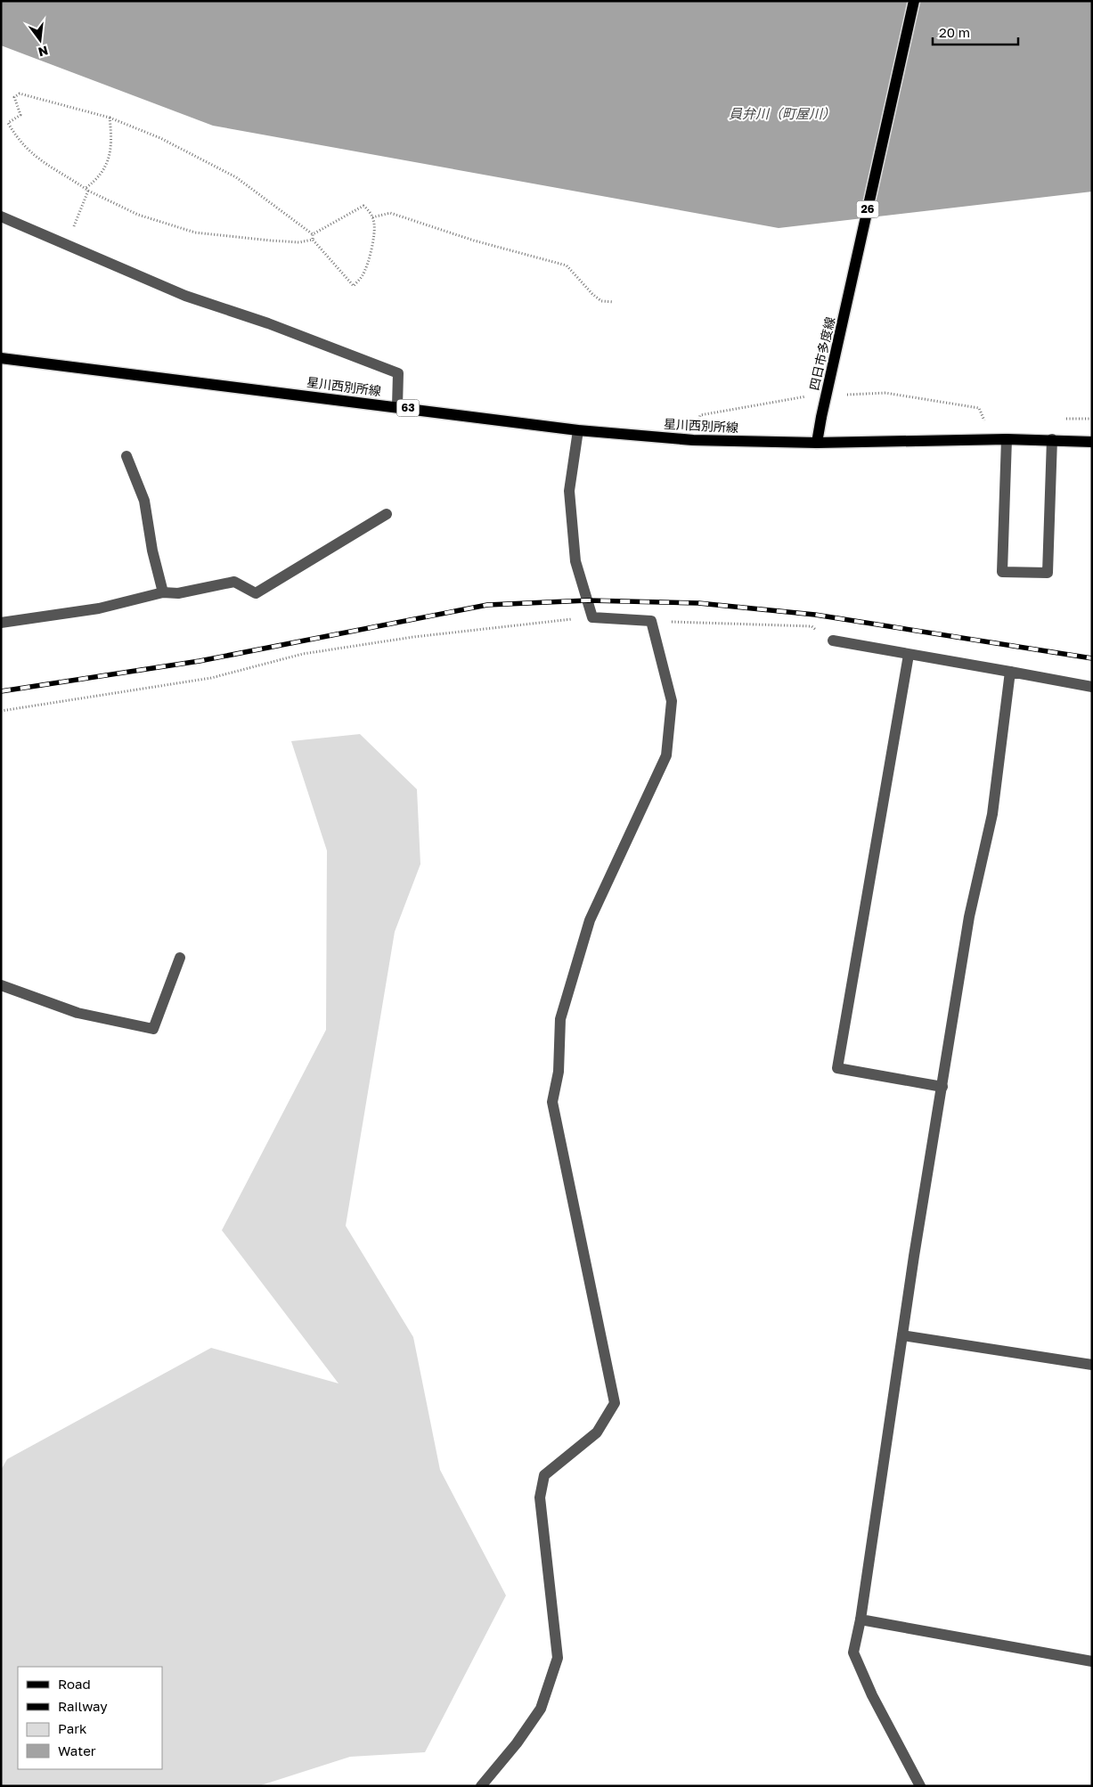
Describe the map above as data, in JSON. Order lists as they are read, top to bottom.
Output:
{
  "streets": {
    "main road": [
      "26",
      "四日市多度線",
      "星川西別所線",
      "63"
    ]
  },
  "crossings": [
    ["四日市多度線", "星川西別所線"]
  ],
  "water": ["員弁川（町屋川）"],
  "legend": [
    "Road",
    "Railway",
    "Park",
    "Water"
  ],
  "scale_bar": "20 m",
  "north": "bottom"
}
